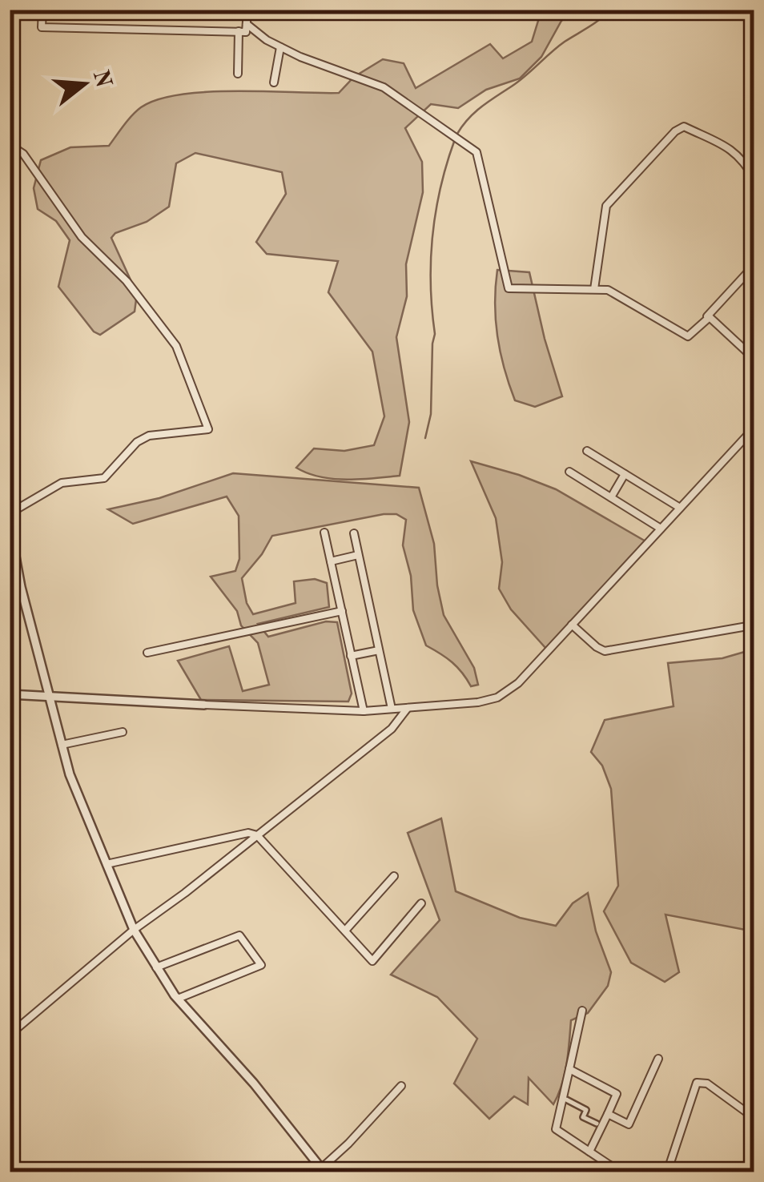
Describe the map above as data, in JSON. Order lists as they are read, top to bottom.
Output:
{
  "north": "right"
}
